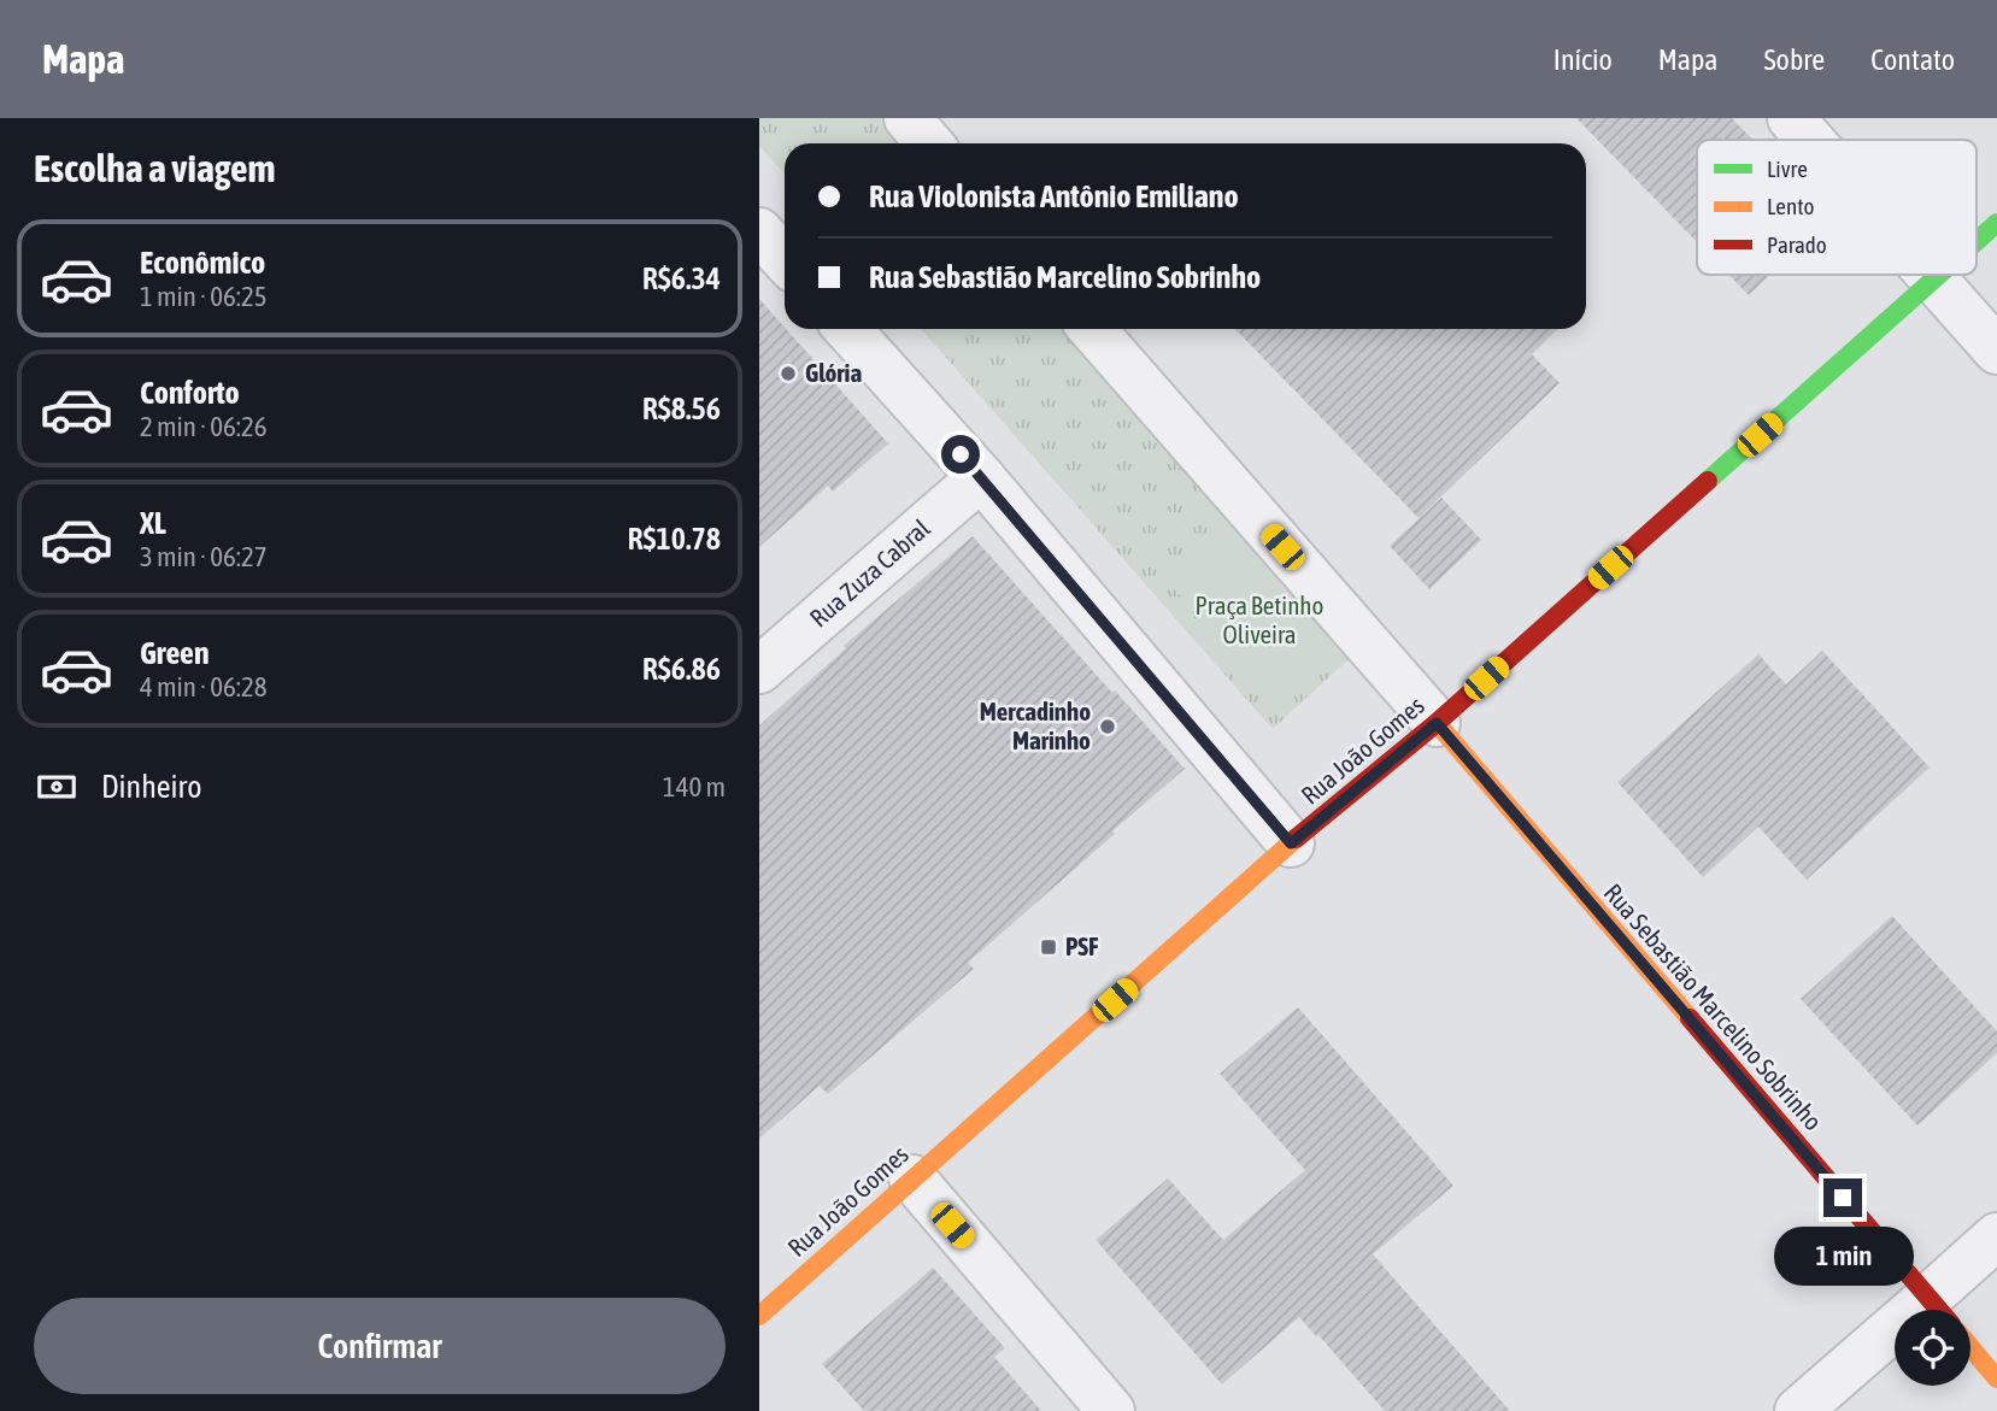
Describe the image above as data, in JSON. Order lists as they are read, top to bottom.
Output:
{
  "streets": {
    "street": ["Rua Zuza Cabral", "Rua João Gomes", "Rua Sebastião Marcelino Sobrinho"]
  },
  "crossings": [
    ["Rua João Gomes", "Rua Sebastião Marcelino Sobrinho"]
  ],
  "parks": ["Praça Betinho Oliveira"],
  "places": {
    "other": ["Glória", "Mercadinho Marinho"],
    "transit": ["PSF"]
  },
  "legend": ["Livre", "Lento", "Parado"],
  "page": {
    "header": "Mapa",
    "nav": [
      "Início",
      "Mapa",
      "Sobre",
      "Contato"
    ],
    "heading": "Escolha a viagem",
    "banner": ["Rua Violonista Antônio Emiliano", "Rua Sebastião Marcelino Sobrinho"],
    "list": [
      {
        "name": "Econômico",
        "note": "1 min · 06:25",
        "value": "R$6.34"
      },
      {
        "name": "Conforto",
        "note": "2 min · 06:26",
        "value": "R$8.56"
      },
      {
        "name": "XL",
        "note": "3 min · 06:27",
        "value": "R$10.78"
      },
      {
        "name": "Green",
        "note": "4 min · 06:28",
        "value": "R$6.86"
      }
    ],
    "pay": ["Dinheiro", "140 m"],
    "bubble": "1 min",
    "buttons": "Confirmar"
  }
}
